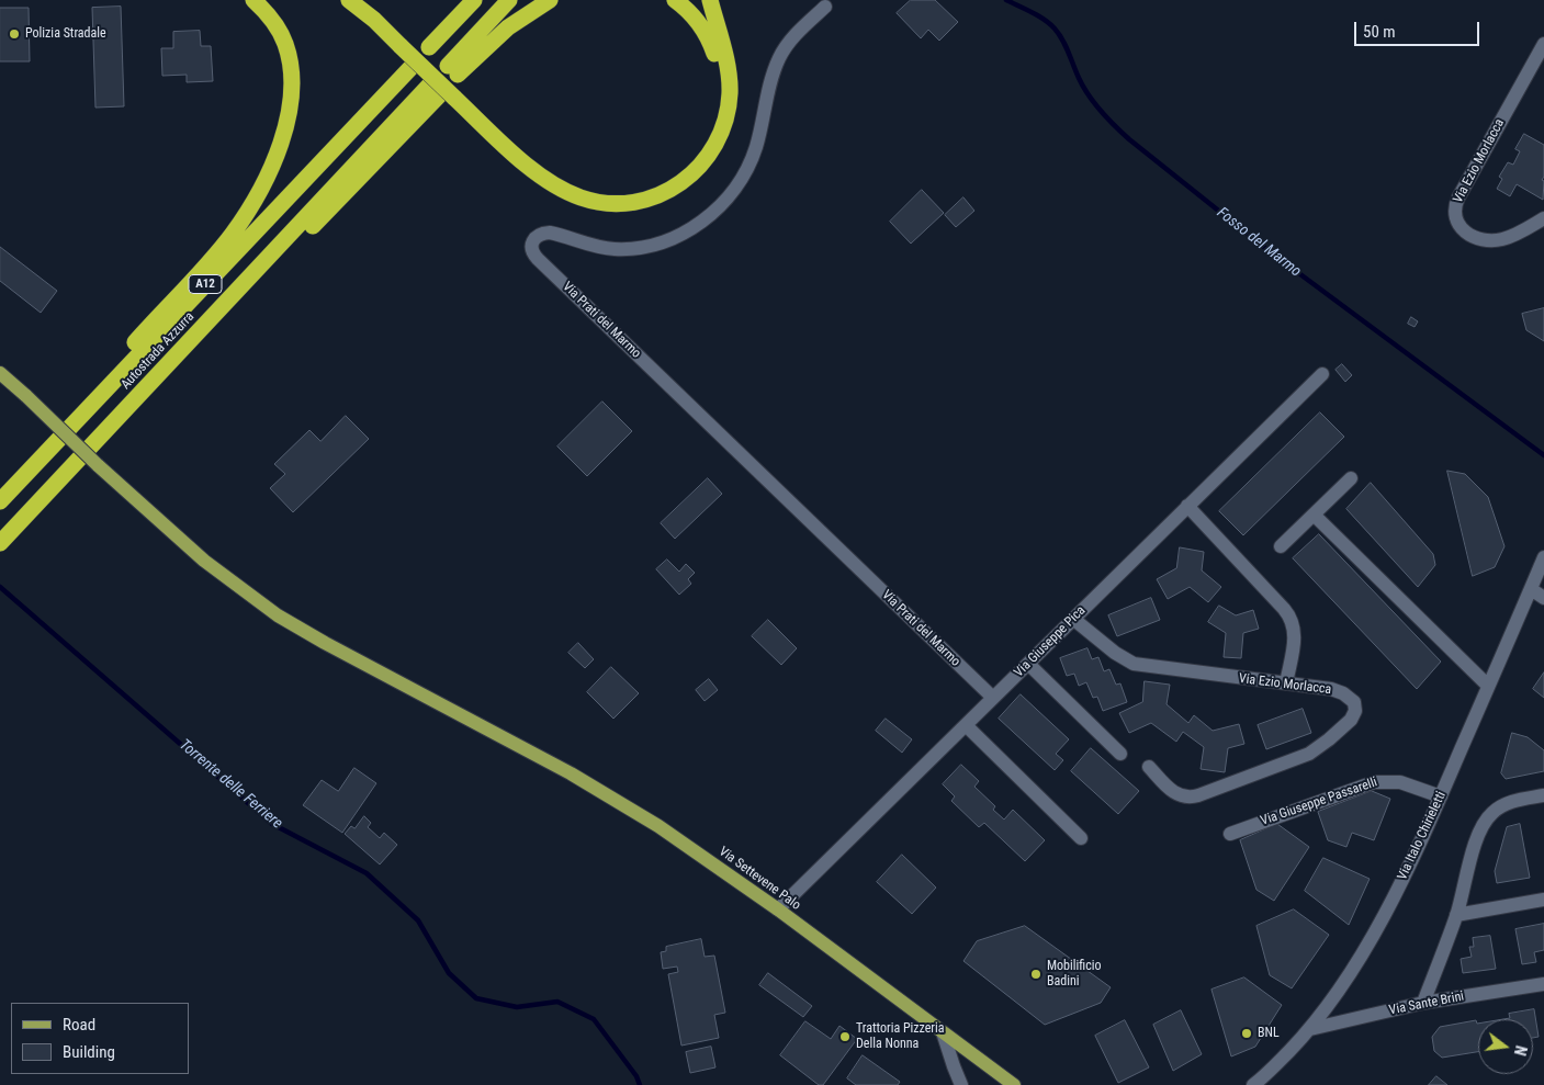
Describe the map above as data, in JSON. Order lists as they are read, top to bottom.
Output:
{
  "streets": {
    "highway": ["A12", "Autostrada Azzurra"],
    "main road": ["Via Settevene Palo"],
    "street": [
      "Via Ezio Morlacca",
      "Via Prati del Marmo",
      "Via Giuseppe Pica",
      "Via Giuseppe Passarelli",
      "Via Italo Chirieletti",
      "Via Sante Brini"
    ]
  },
  "crossings": [
    ["Via Ezio Morlacca", "Via Giuseppe Pica"],
    ["Via Prati del Marmo", "Via Giuseppe Pica"],
    ["Via Giuseppe Pica", "Via Settevene Palo"],
    ["Via Giuseppe Passarelli", "Via Italo Chirieletti"],
    ["Via Italo Chirieletti", "Via Sante Brini"]
  ],
  "water": ["Fosso del Marmo", "Torrente delle Ferriere"],
  "places": [
    "Polizia Stradale",
    "Mobilificio Badini",
    "BNL",
    "Trattoria Pizzeria Della Nonna"
  ],
  "legend": ["Road", "Building"],
  "scale_bar": "50 m",
  "north": "right"
}
